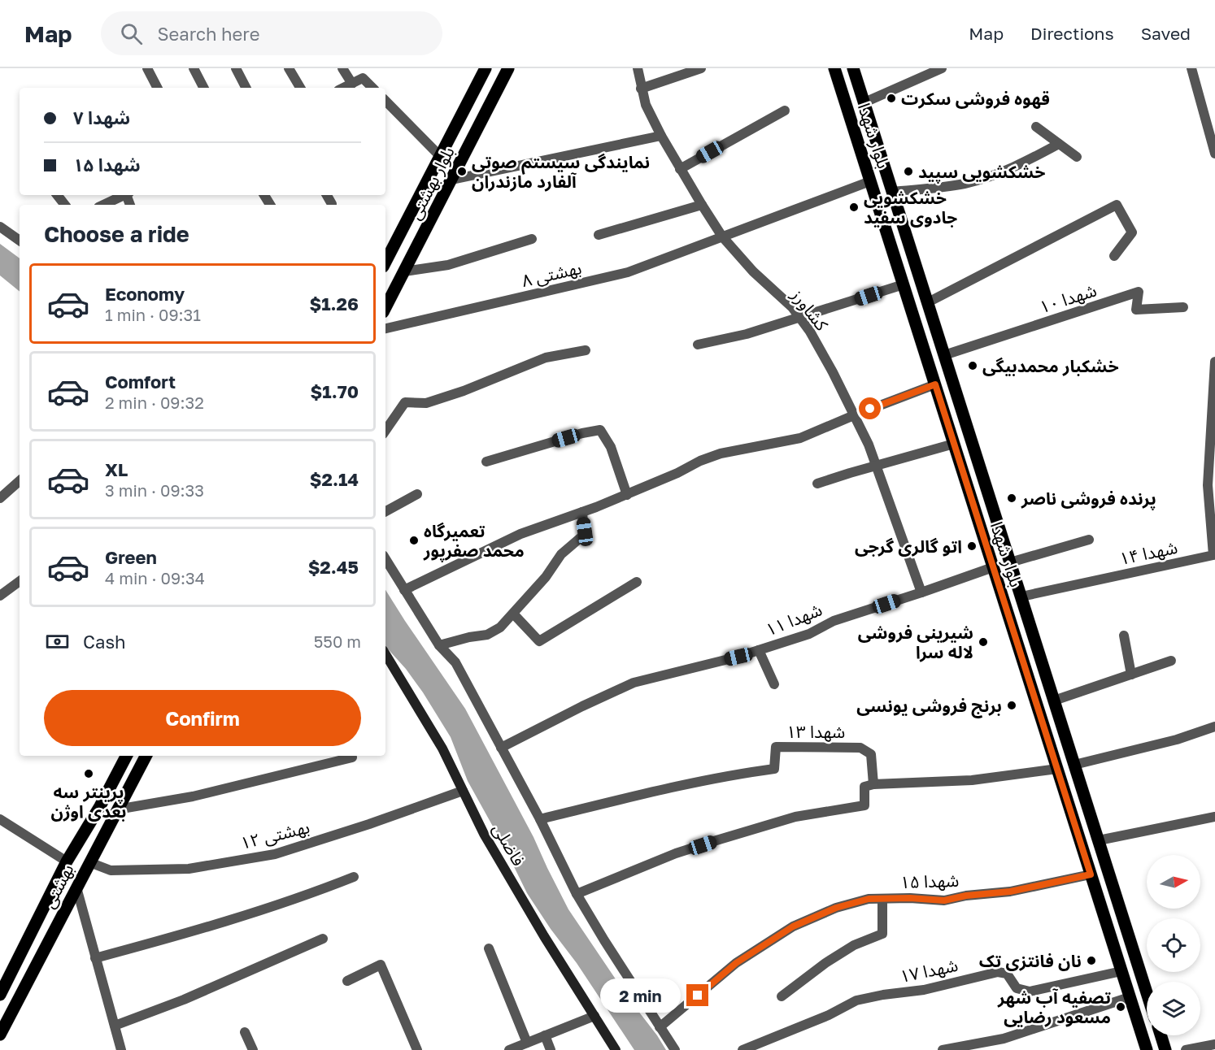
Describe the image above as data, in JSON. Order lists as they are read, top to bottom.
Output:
{
  "streets": {
    "main road": [
      "بلوار شهدا",
      "بلوار بهشتی",
      "فاضلی",
      "بهشتی"
    ],
    "street": [
      "بهشتی ۸",
      "شهدا ۱۰",
      "کشاورز",
      "شهدا ۱۴",
      "شهدا ۱۱",
      "شهدا ۱۳",
      "بهشتی ۱۲",
      "شهدا ۱۵",
      "شهدا ۱۷"
    ]
  },
  "crossings": [
    ["بلوار شهدا", "بهشتی ۸"],
    ["بلوار شهدا", "شهدا ۱۰"],
    ["بلوار شهدا", "شهدا ۱۴"],
    ["بلوار شهدا", "شهدا ۱۱"],
    ["بلوار شهدا", "شهدا ۱۵"],
    ["بلوار شهدا", "شهدا ۱۷"],
    ["بهشتی ۸", "کشاورز"],
    ["کشاورز", "شهدا ۱۱"],
    ["بهشتی ۱۲", "فاضلی"],
    ["بهشتی ۱۲", "بهشتی"]
  ],
  "places": [
    "قهوه فروشی سکرت",
    "نمایندگی سیستم صوتی آلفارد مازندران",
    "خشکشویی سپید",
    "خشکشویی جادوی سفید",
    "خشکبار محمدبیگی",
    "پرنده فروشی ناصر",
    "تعمیرگاه محمد صفرپور",
    "اتو گالری گرجی",
    "شیرینی فروشی لاله سرا",
    "برنج فروشی یونسی",
    "پرینتر سه بعدی اوژن",
    "نان فانتزی تک",
    "تصفیه آب شهر مسعود رضایی"
  ],
  "north": "right",
  "page": {
    "header": "Map",
    "search": "Search here",
    "nav": ["Map", "Directions", "Saved"],
    "banner": ["شهدا ۷", "شهدا ۱۵"],
    "heading": "Choose a ride",
    "list": [
      {
        "name": "Economy",
        "note": "1 min · 09:31",
        "value": "$1.26"
      },
      {
        "name": "Comfort",
        "note": "2 min · 09:32",
        "value": "$1.70"
      },
      {
        "name": "XL",
        "note": "3 min · 09:33",
        "value": "$2.14"
      },
      {
        "name": "Green",
        "note": "4 min · 09:34",
        "value": "$2.45"
      }
    ],
    "pay": ["Cash", "550 m"],
    "buttons": "Confirm",
    "bubble": "2 min"
  }
}
